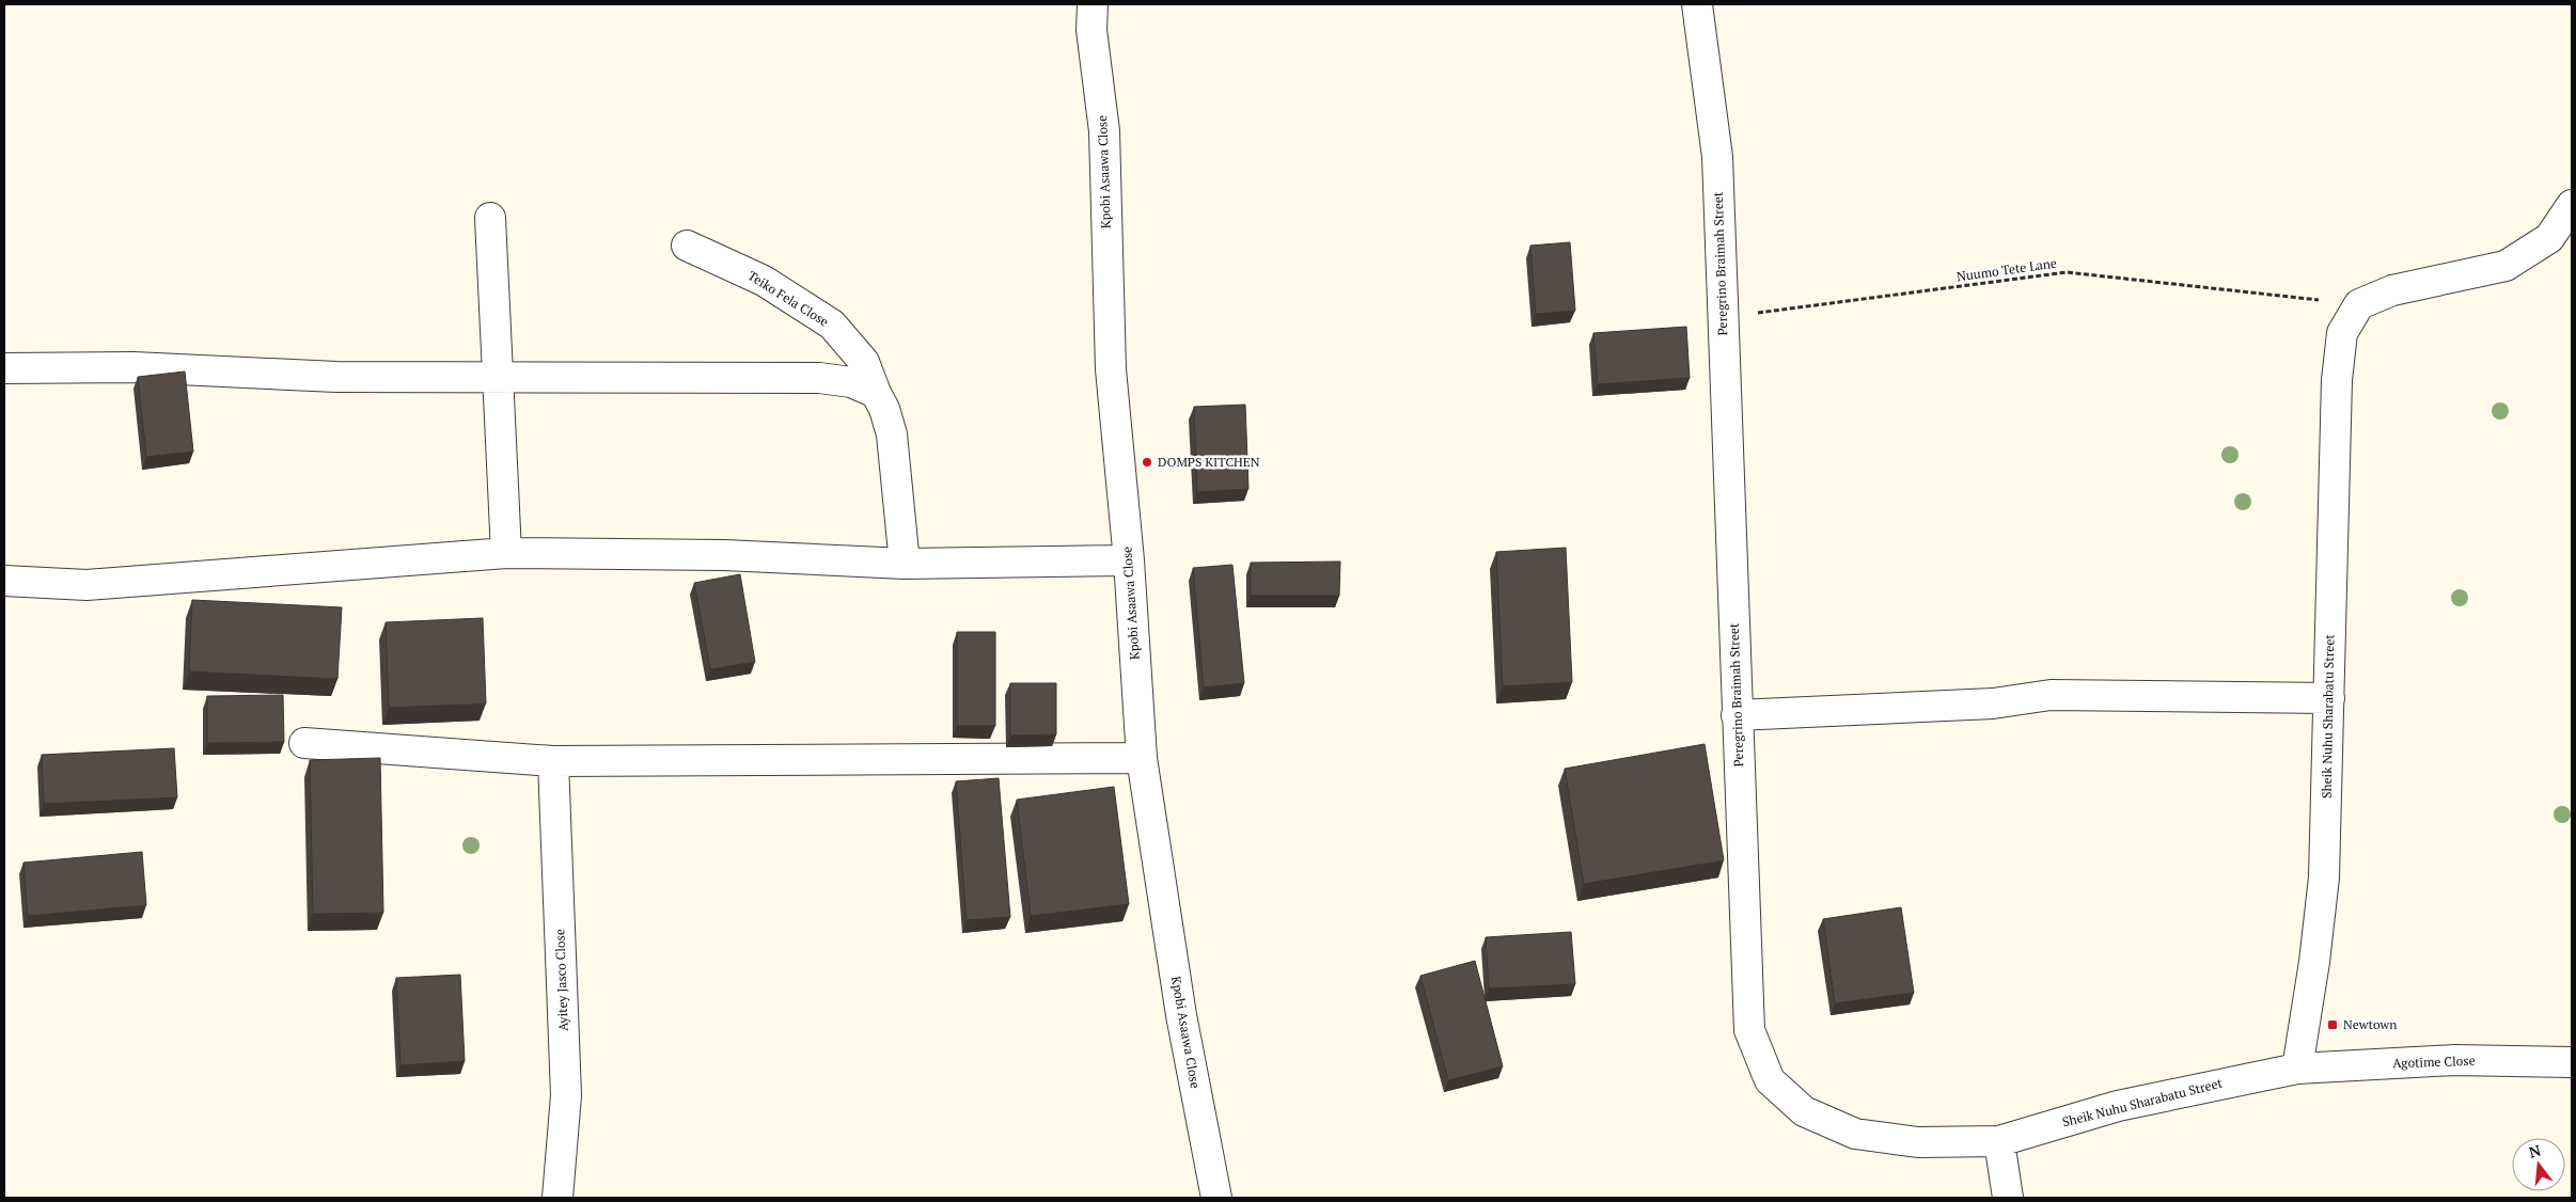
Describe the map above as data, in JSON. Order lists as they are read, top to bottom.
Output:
{
  "streets": {
    "street": [
      "Kpobi Asaawa Close",
      "Peregrino Braimah Street",
      "Teiko Fela Close",
      "Sheik Nuhu Sharabatu Street",
      "Ayitey Jasco Close",
      "Agotime Close"
    ],
    "path": ["Nuumo Tete Lane"]
  },
  "crossings": [
    ["Peregrino Braimah Street", "Nuumo Tete Lane"],
    ["Peregrino Braimah Street", "Sheik Nuhu Sharabatu Street"],
    ["Nuumo Tete Lane", "Sheik Nuhu Sharabatu Street"],
    ["Sheik Nuhu Sharabatu Street", "Agotime Close"]
  ],
  "places": {
    "other": ["DOMPS KITCHEN"],
    "transit": ["Newtown"]
  },
  "north": "top"
}
